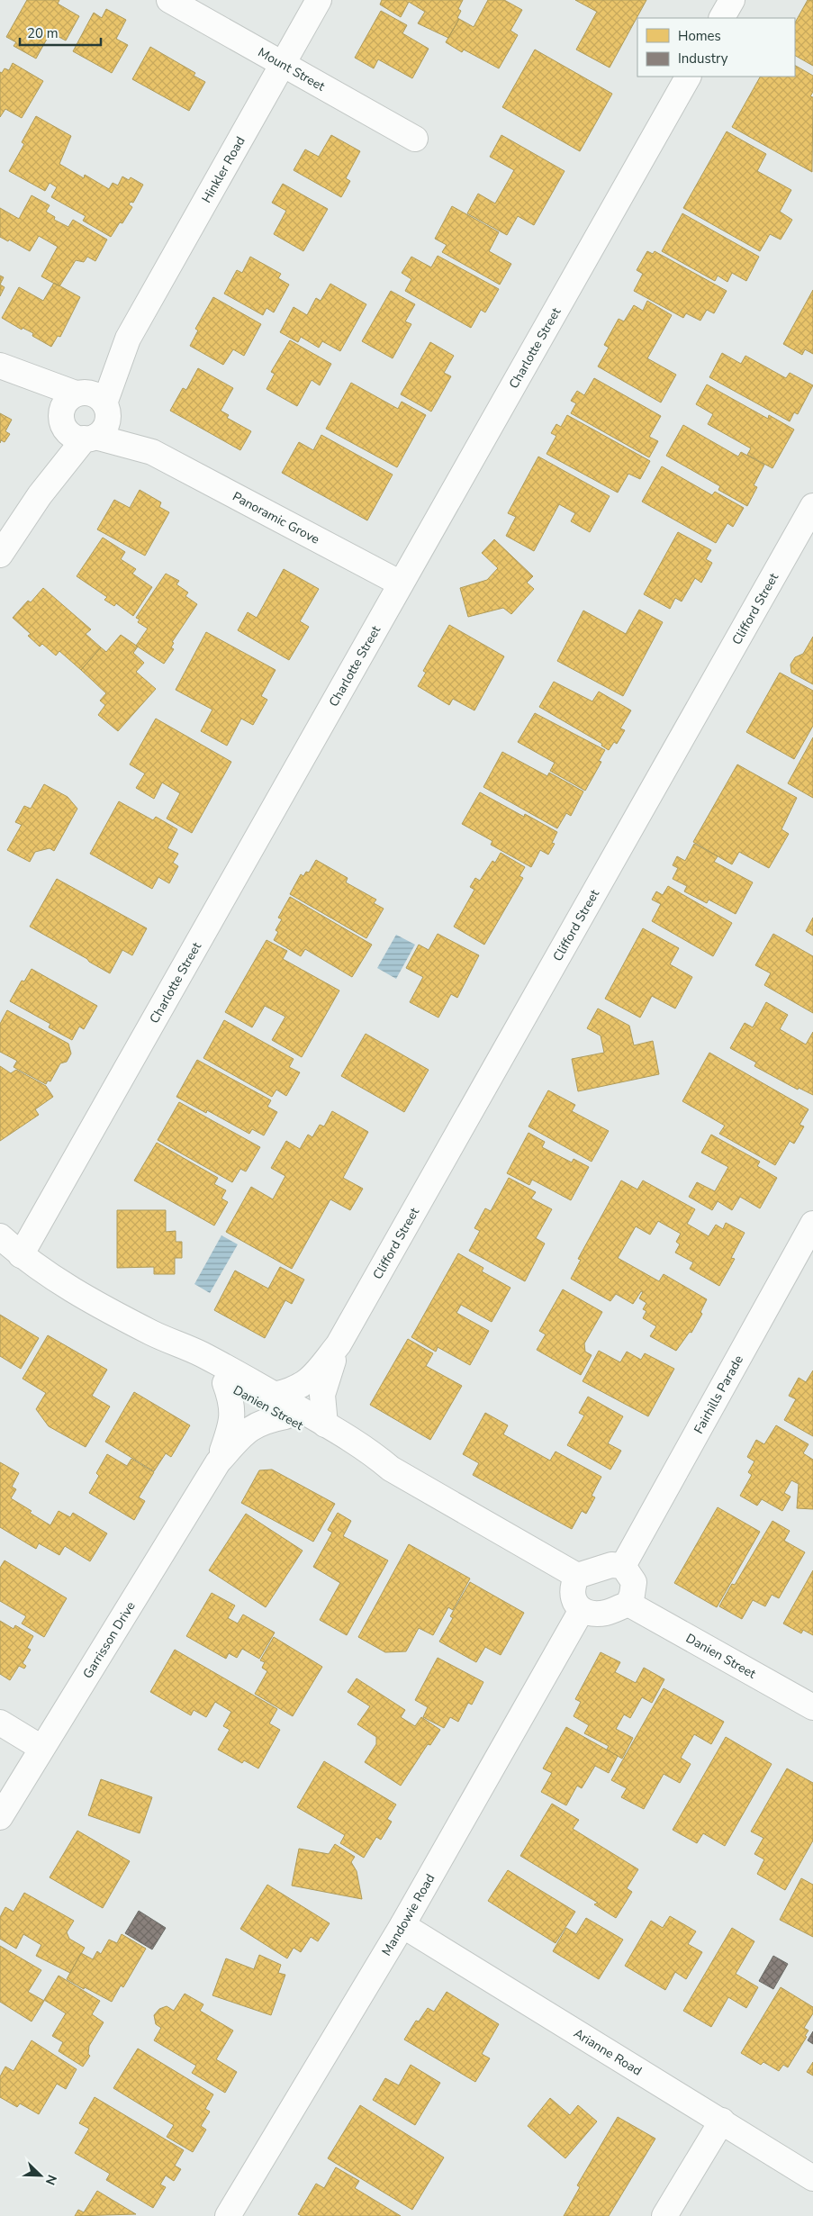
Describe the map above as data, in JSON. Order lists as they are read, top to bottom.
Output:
{
  "streets": {
    "street": [
      "Mount Street",
      "Hinkler Road",
      "Charlotte Street",
      "Panoramic Grove",
      "Clifford Street",
      "Fairhills Parade",
      "Danien Street",
      "Garrisson Drive",
      "Mandowie Road",
      "Arianne Road"
    ]
  },
  "crossings": [
    ["Mount Street", "Hinkler Road"],
    ["Hinkler Road", "Panoramic Grove"],
    ["Charlotte Street", "Panoramic Grove"],
    ["Charlotte Street", "Danien Street"],
    ["Clifford Street", "Danien Street"],
    ["Fairhills Parade", "Danien Street"],
    ["Fairhills Parade", "Mandowie Road"],
    ["Danien Street", "Garrisson Drive"],
    ["Danien Street", "Mandowie Road"],
    ["Mandowie Road", "Arianne Road"]
  ],
  "legend": ["Homes", "Industry"],
  "scale_bar": "20 m",
  "north": "bottom right"
}
